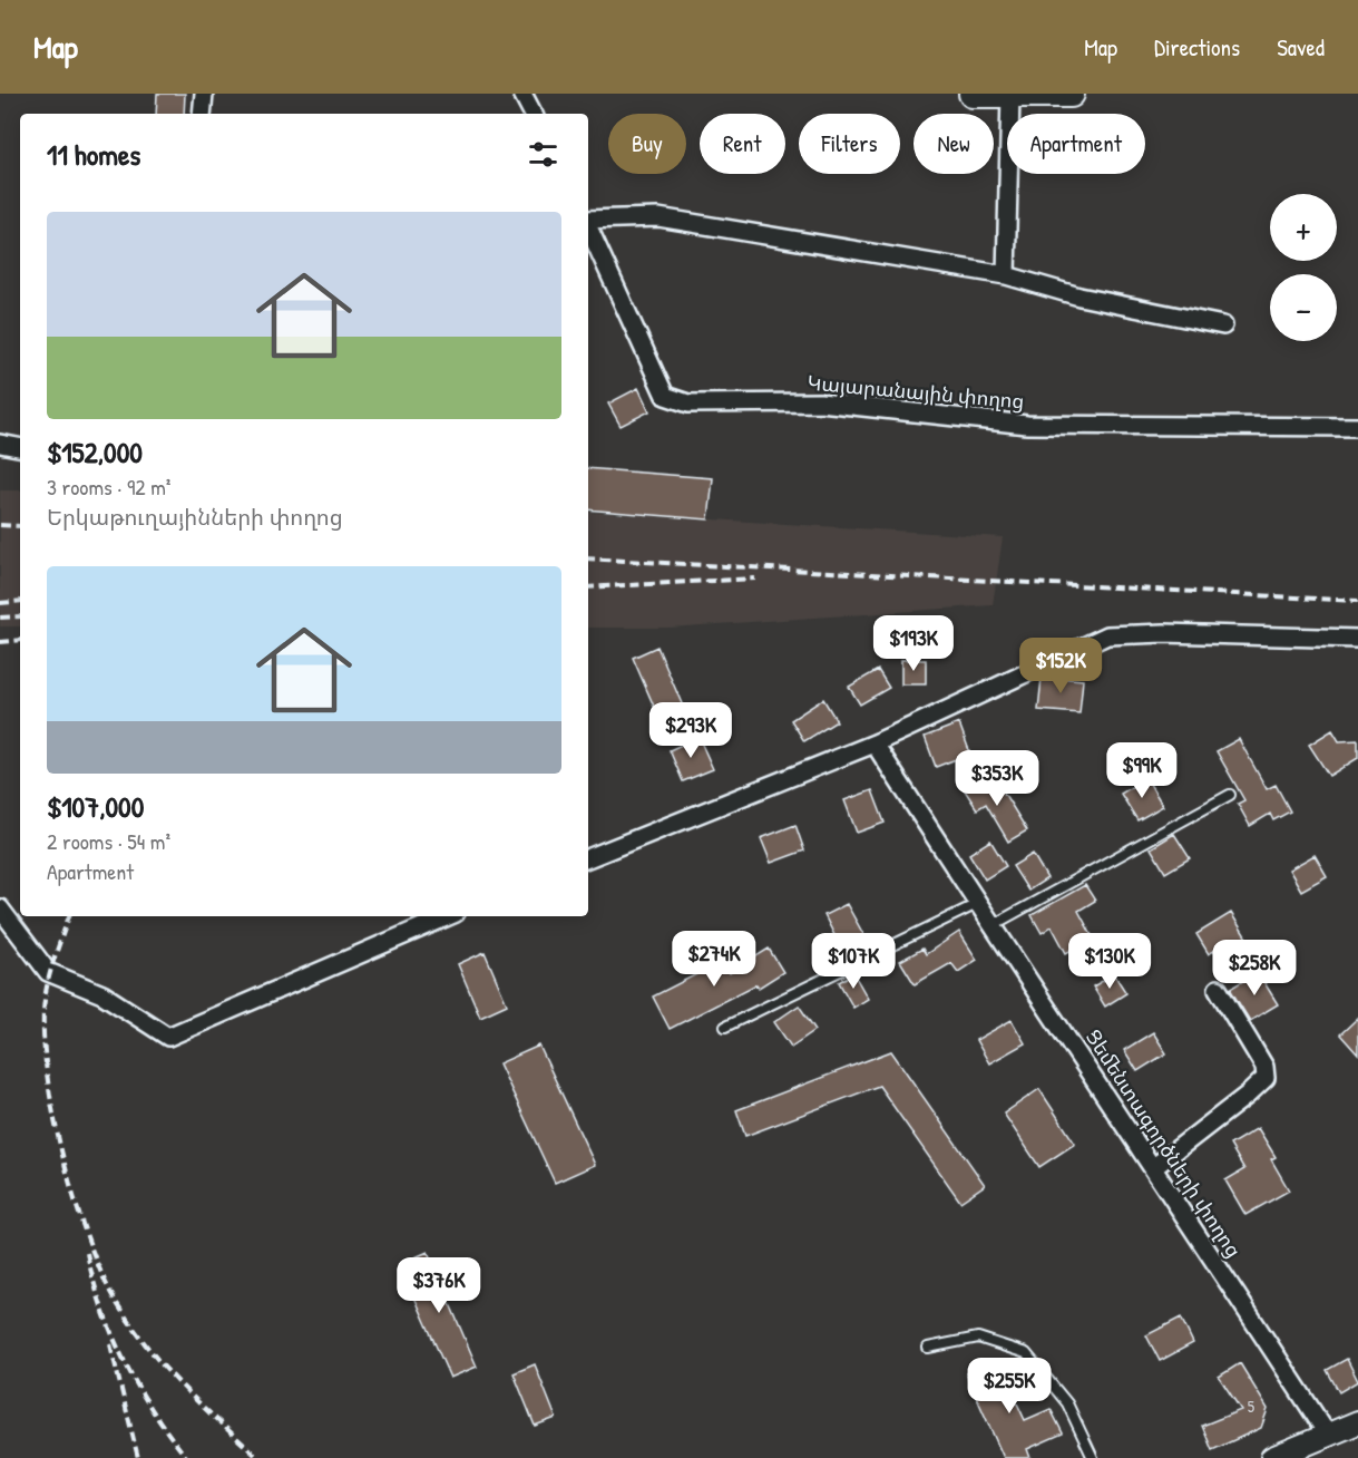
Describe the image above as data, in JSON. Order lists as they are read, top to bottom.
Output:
{
  "streets": {
    "street": ["Կայարանային փողոց", "Ցեմենտագործների փողոց"]
  },
  "house_numbers": ["5"],
  "page": {
    "header": "Map",
    "nav": ["Map", "Directions", "Saved"],
    "chip": [
      "Buy",
      "Rent",
      "Filters",
      "New",
      "Apartment"
    ],
    "heading": "11 homes",
    "map_buttons": ["+", "−"],
    "list": [
      {
        "name": "$152,000",
        "note": "3 rooms · 92 m² · Երկաթուղայինների փողոց"
      },
      {
        "name": "$107,000",
        "note": "2 rooms · 54 m² · Apartment"
      }
    ],
    "price": [
      "$193K",
      "$152K",
      "$293K",
      "$99K",
      "$353K",
      "$274K",
      "$107K",
      "$130K",
      "$258K",
      "$376K",
      "$255K"
    ]
  }
}
